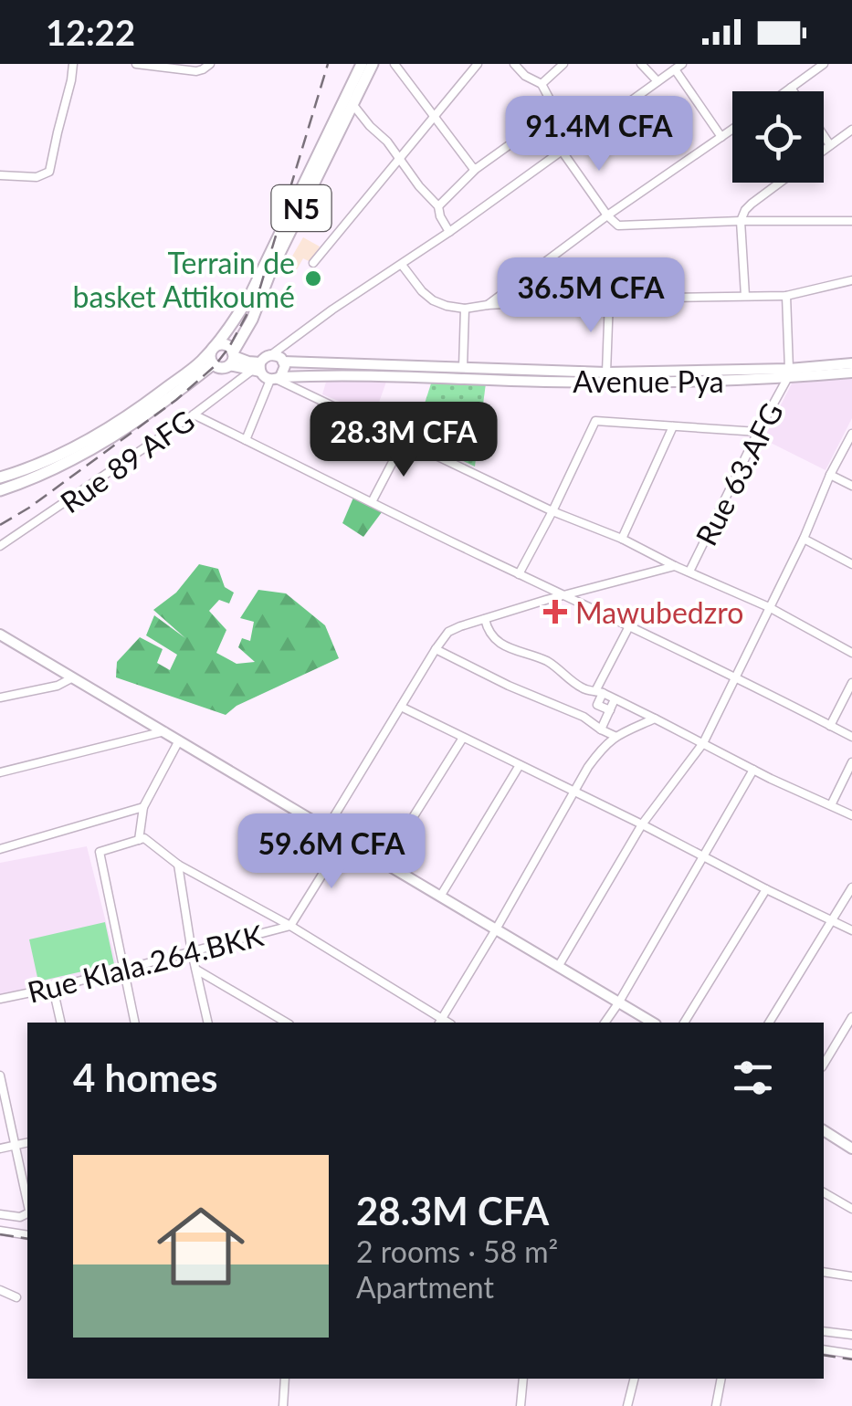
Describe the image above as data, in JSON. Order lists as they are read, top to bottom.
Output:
{
  "streets": {
    "highway": ["N5"],
    "main road": ["Avenue Pya"],
    "street": ["Rue 89 AFG", "Rue 63.AFG", "Rue Klala.264.BKK"]
  },
  "crossings": [
    ["Avenue Pya", "Rue 89 AFG"],
    ["Avenue Pya", "Rue 63.AFG"]
  ],
  "places": {
    "other": ["Terrain de basket Attikoumé"],
    "health": ["Mawubedzro"]
  },
  "page": {
    "status": "12:22",
    "price": [
      "91.4M CFA",
      "36.5M CFA",
      "28.3M CFA",
      "59.6M CFA"
    ],
    "heading": "4 homes",
    "list": [
      {
        "name": "28.3M CFA",
        "note": "2 rooms · 58 m² · Apartment"
      }
    ]
  }
}
